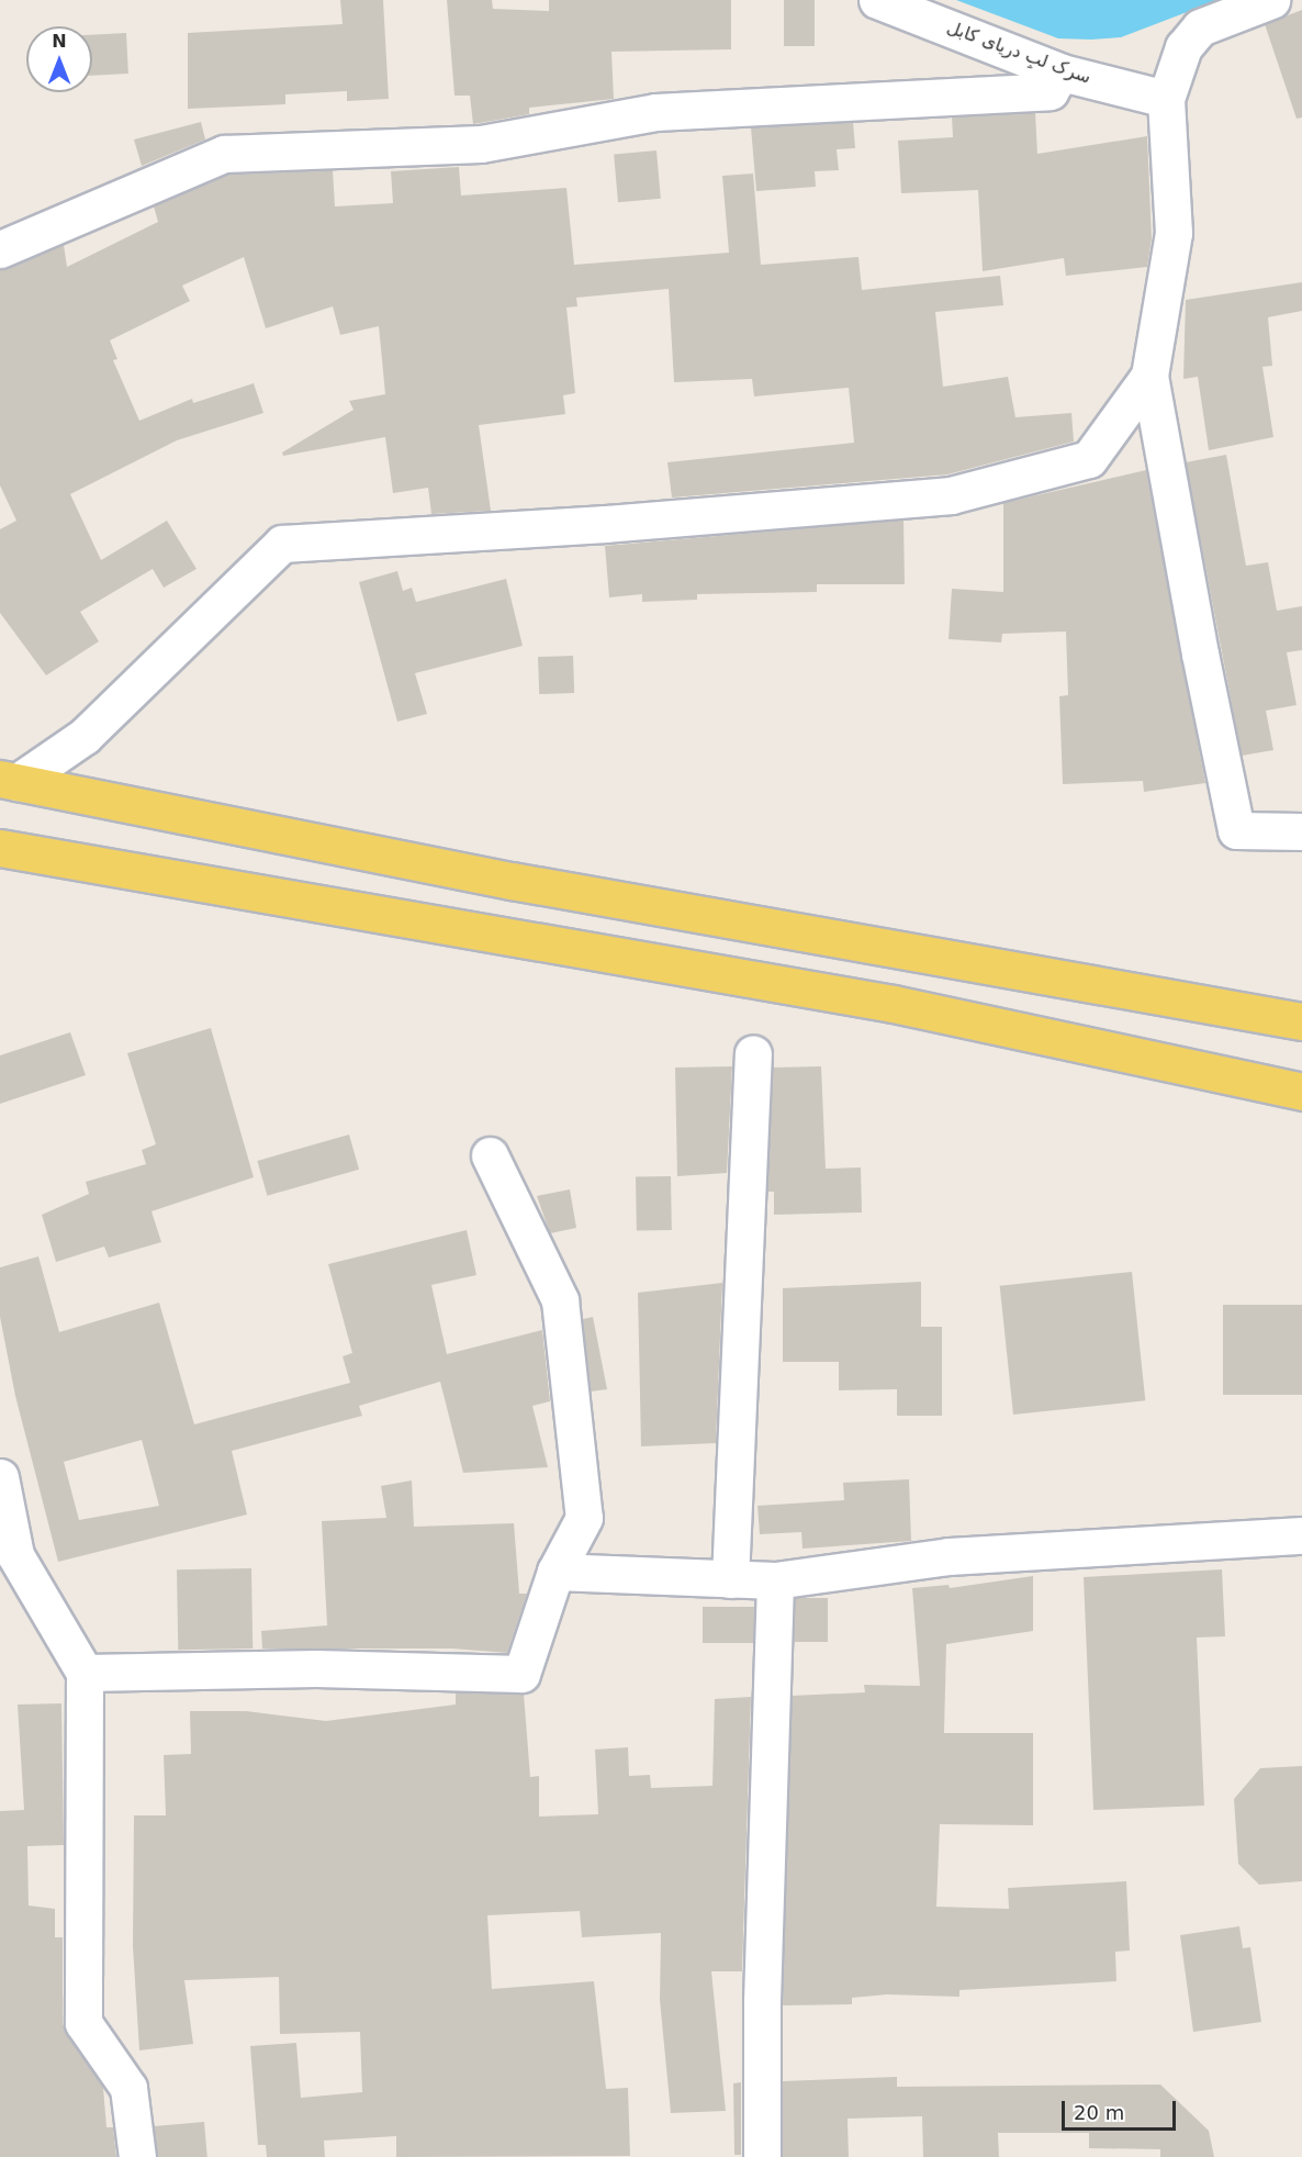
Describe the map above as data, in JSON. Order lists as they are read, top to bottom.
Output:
{
  "streets": {
    "street": ["سرک لبِ دریای کابل"]
  },
  "scale_bar": "20 m",
  "north": "top"
}
